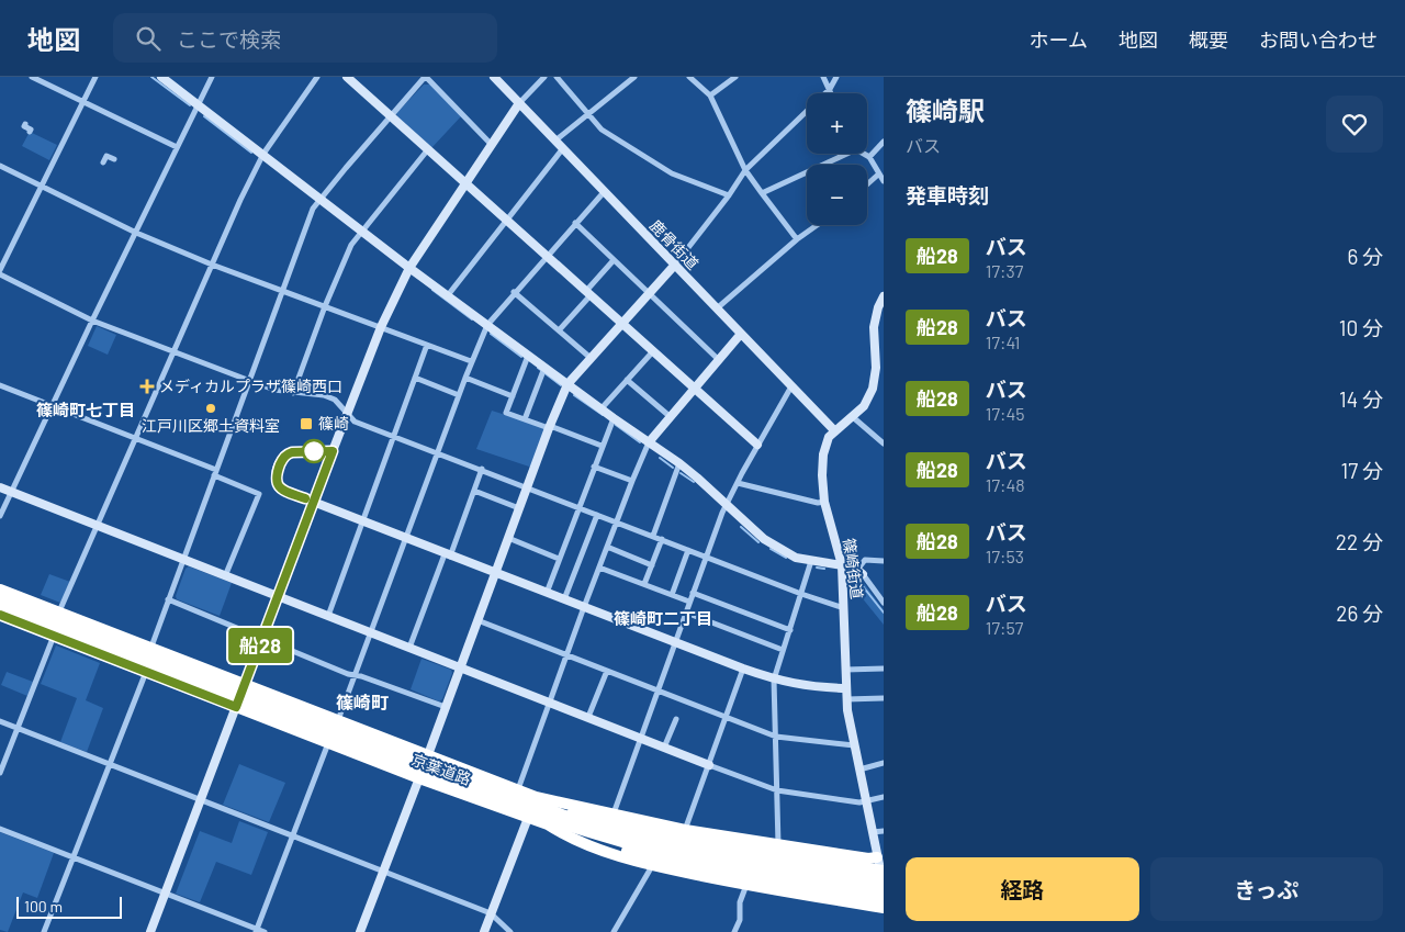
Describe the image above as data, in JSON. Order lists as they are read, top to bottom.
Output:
{
  "streets": {
    "highway": ["京葉道路"],
    "street": ["鹿骨街道", "篠崎街道"]
  },
  "crossings": [
    ["鹿骨街道", "篠崎街道"]
  ],
  "districts": ["篠崎町七丁目", "篠崎町二丁目", "篠崎町"],
  "places": {
    "health": ["メディカルプラザ篠崎西口"],
    "other": ["江戸川区郷土資料室"],
    "transit": ["篠崎"]
  },
  "lines": ["bus line 船28"],
  "scale_bar": "100 m",
  "page": {
    "header": "地図",
    "search": "ここで検索",
    "nav": [
      "ホーム",
      "地図",
      "概要",
      "お問い合わせ"
    ],
    "on_map": "船28",
    "heading": [
      ["篠崎駅", "バス"],
      "発車時刻"
    ],
    "map_buttons": ["+", "−"],
    "list": [
      {
        "mark": "船28",
        "name": "バス",
        "note": "17:37",
        "value": "6 分"
      },
      {
        "mark": "船28",
        "name": "バス",
        "note": "17:41",
        "value": "10 分"
      },
      {
        "mark": "船28",
        "name": "バス",
        "note": "17:45",
        "value": "14 分"
      },
      {
        "mark": "船28",
        "name": "バス",
        "note": "17:48",
        "value": "17 分"
      },
      {
        "mark": "船28",
        "name": "バス",
        "note": "17:53",
        "value": "22 分"
      },
      {
        "mark": "船28",
        "name": "バス",
        "note": "17:57",
        "value": "26 分"
      }
    ],
    "buttons": ["経路", "きっぷ"],
    "scale": "100 m"
  }
}
